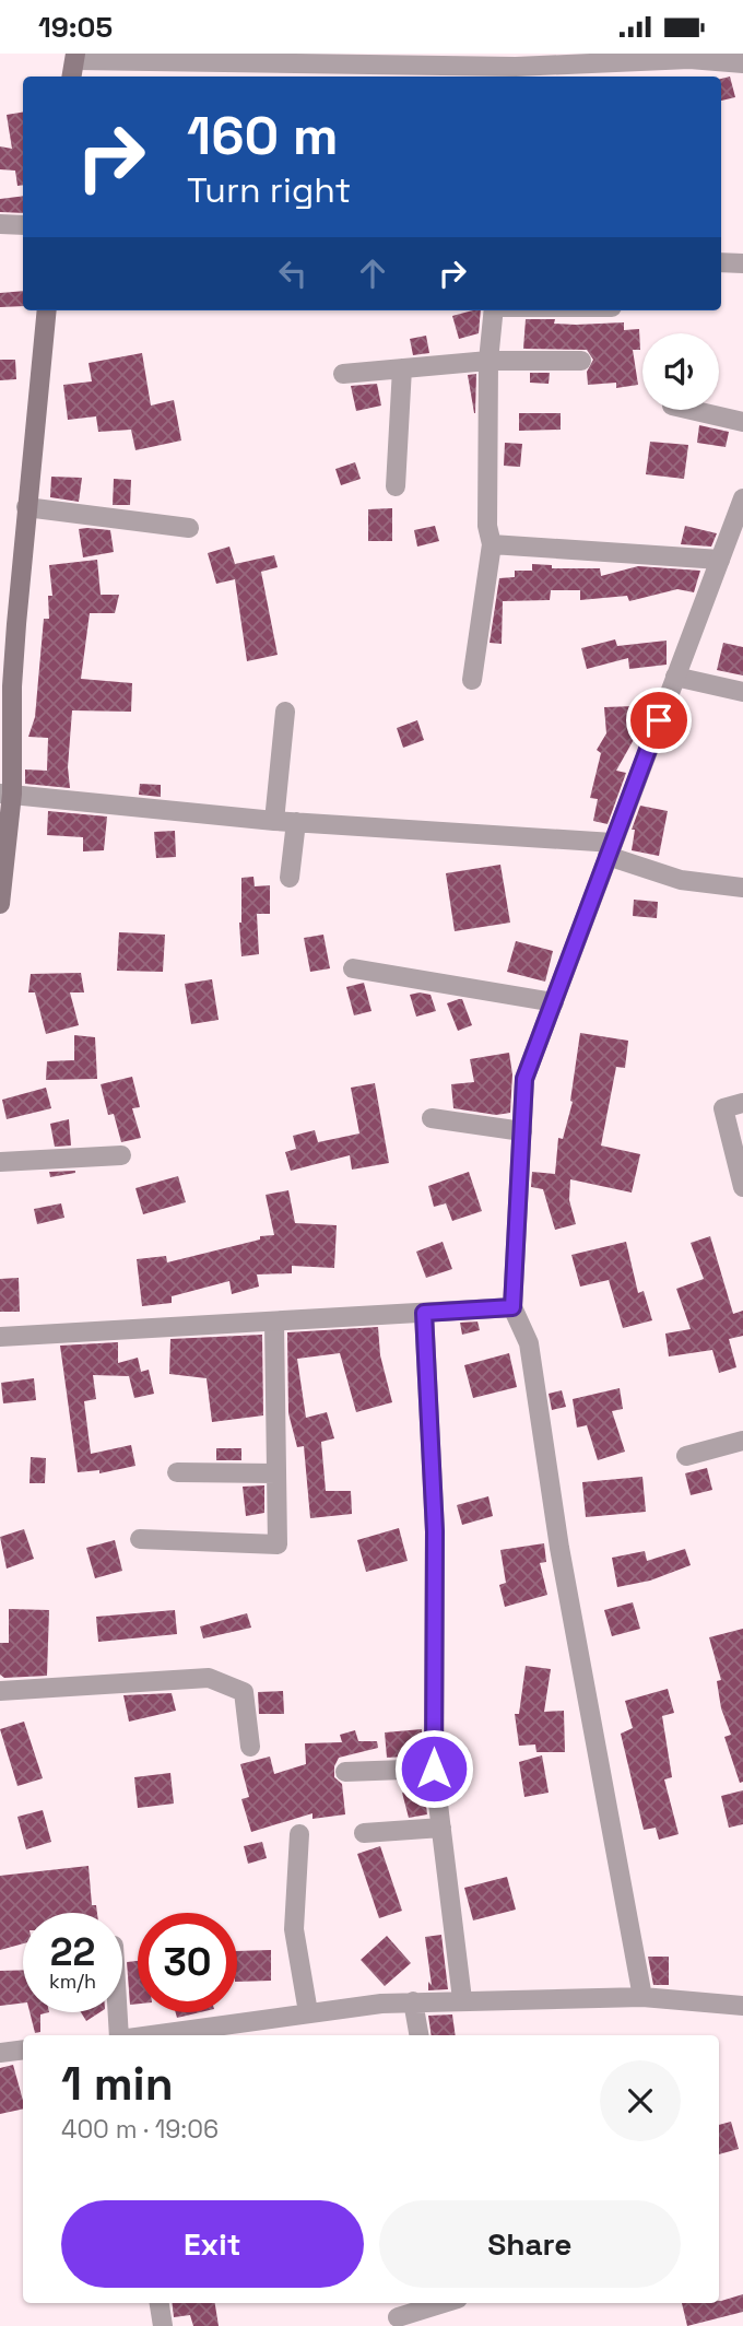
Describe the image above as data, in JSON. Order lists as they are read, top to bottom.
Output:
{
  "page": {
    "status": "19:05",
    "turn": ["160 m", "Turn right"],
    "speed": "22 km/h",
    "limit": "30",
    "heading": ["1 min", "400 m · 19:06"],
    "buttons": ["Exit", "Share"]
  }
}
